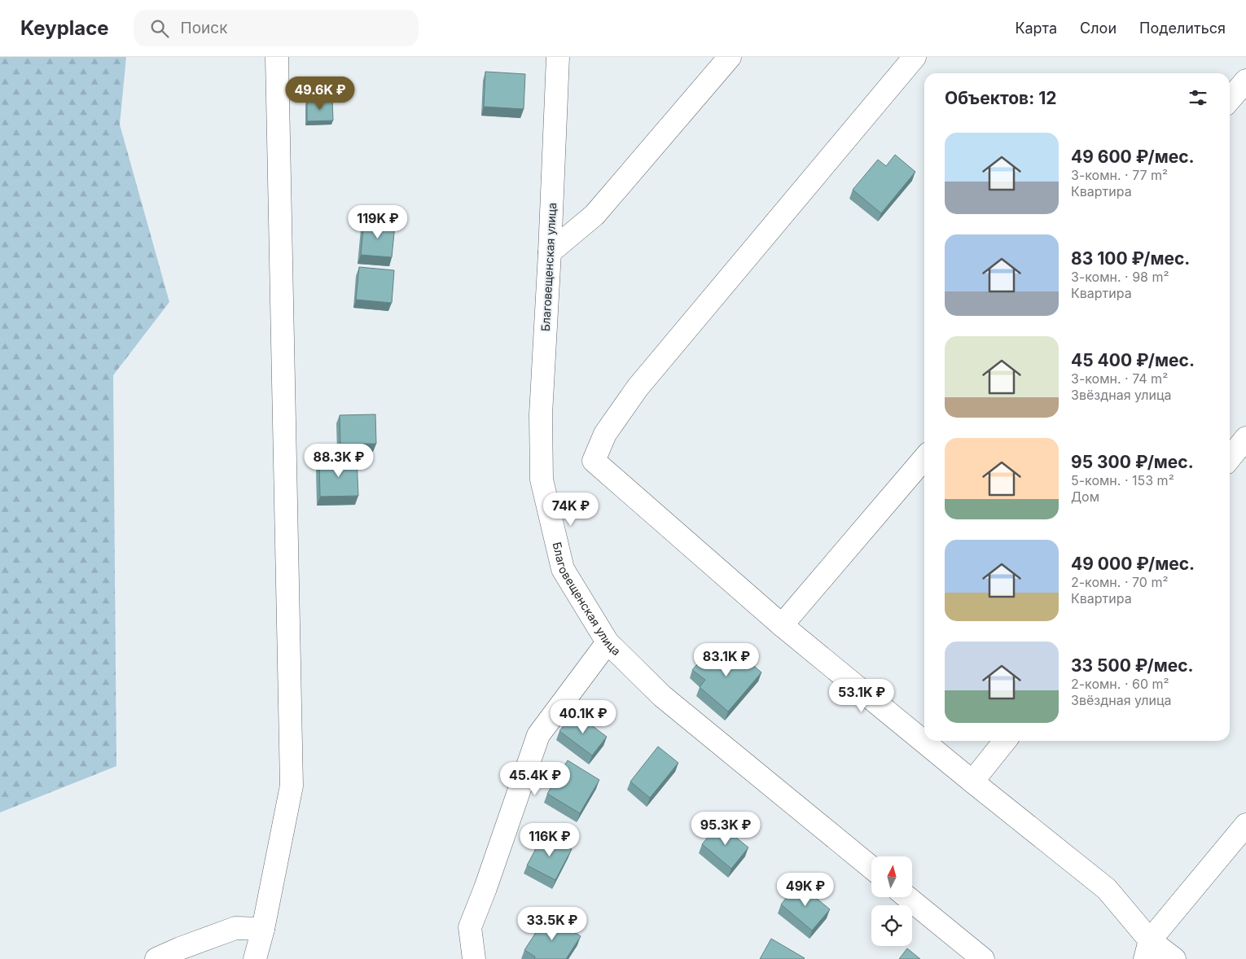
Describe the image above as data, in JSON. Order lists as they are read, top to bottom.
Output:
{
  "streets": {
    "street": ["Благовещенская улица"]
  },
  "north": "top",
  "page": {
    "header": "Keyplace",
    "search": "Поиск",
    "nav": ["Карта", "Слои", "Поделиться"],
    "heading": "Объектов: 12",
    "price": [
      "49.6K ₽",
      "119K ₽",
      "88.3K ₽",
      "74K ₽",
      "83.1K ₽",
      "53.1K ₽",
      "40.1K ₽",
      "45.4K ₽",
      "95.3K ₽",
      "116K ₽",
      "49K ₽",
      "33.5K ₽"
    ],
    "list": [
      {
        "name": "49 600 ₽/мес.",
        "note": "3-комн. · 77 m² · Квартира"
      },
      {
        "name": "83 100 ₽/мес.",
        "note": "3-комн. · 98 m² · Квартира"
      },
      {
        "name": "45 400 ₽/мес.",
        "note": "3-комн. · 74 m² · Звёздная улица"
      },
      {
        "name": "95 300 ₽/мес.",
        "note": "5-комн. · 153 m² · Дом"
      },
      {
        "name": "49 000 ₽/мес.",
        "note": "2-комн. · 70 m² · Квартира"
      },
      {
        "name": "33 500 ₽/мес.",
        "note": "2-комн. · 60 m² · Звёздная улица"
      }
    ]
  }
}
